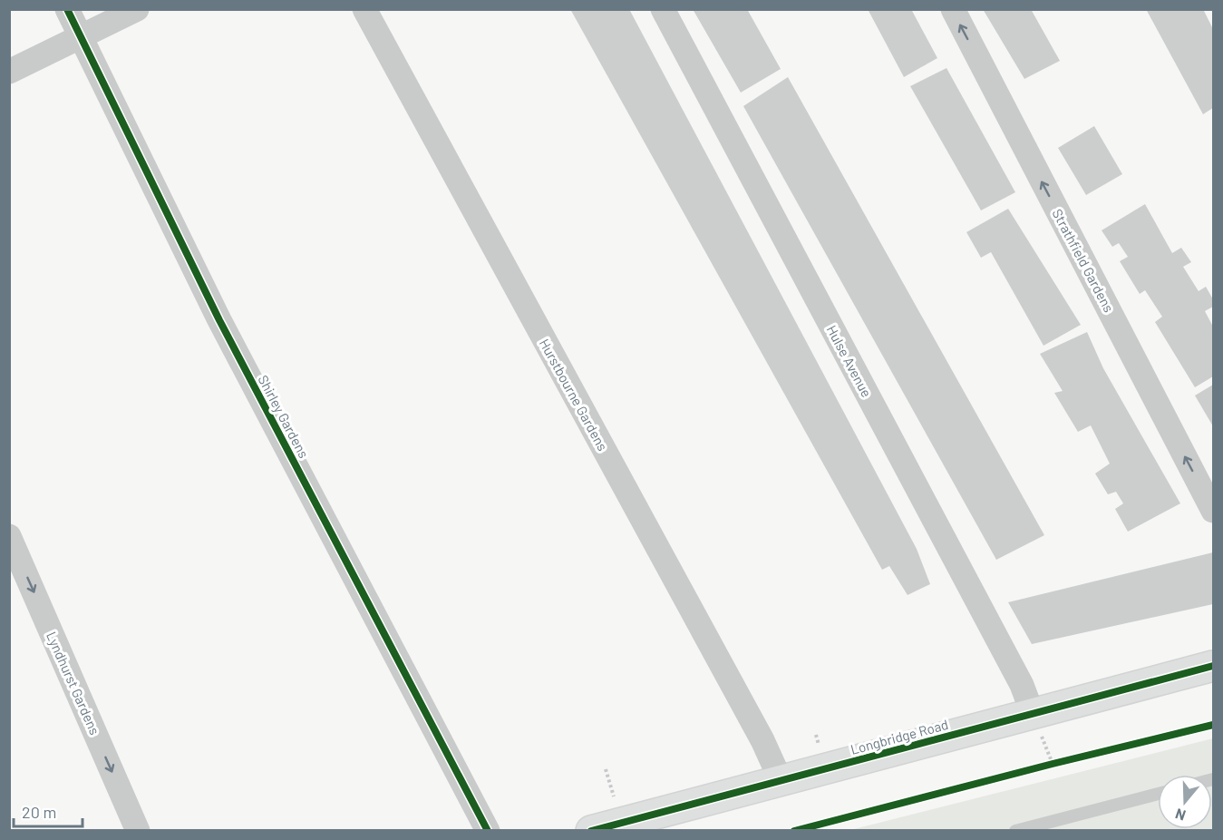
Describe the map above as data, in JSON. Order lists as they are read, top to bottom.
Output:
{
  "streets": {
    "main road": ["Longbridge Road"],
    "street": [
      "Strathfield Gardens",
      "Hulse Avenue",
      "Hurstbourne Gardens",
      "Shirley Gardens",
      "Lyndhurst Gardens"
    ]
  },
  "crossings": [
    ["Hulse Avenue", "Longbridge Road"],
    ["Hurstbourne Gardens", "Longbridge Road"]
  ],
  "one_way": ["Strathfield Gardens", "Lyndhurst Gardens"],
  "scale_bar": "20 m",
  "north": "bottom"
}
